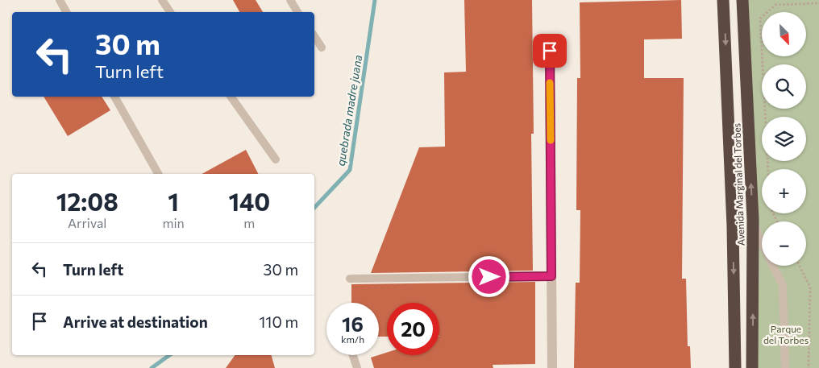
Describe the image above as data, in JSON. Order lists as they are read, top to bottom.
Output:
{
  "streets": {
    "highway": ["Avenida Marginal del Torbes"]
  },
  "water": ["quebrada madre juana"],
  "parks": ["Parque del Torbes"],
  "north": "bottom right",
  "page": {
    "map_buttons": ["+", "−"],
    "turn": ["30 m", "Turn left"],
    "eta": [
      "12:08",
      "Arrival",
      "1",
      "min",
      "140",
      "m"
    ],
    "list": [
      {
        "name": "Turn left",
        "value": "30 m"
      },
      {
        "name": "Arrive at destination",
        "value": "110 m"
      }
    ],
    "speed": "16 km/h",
    "limit": "20"
  }
}
